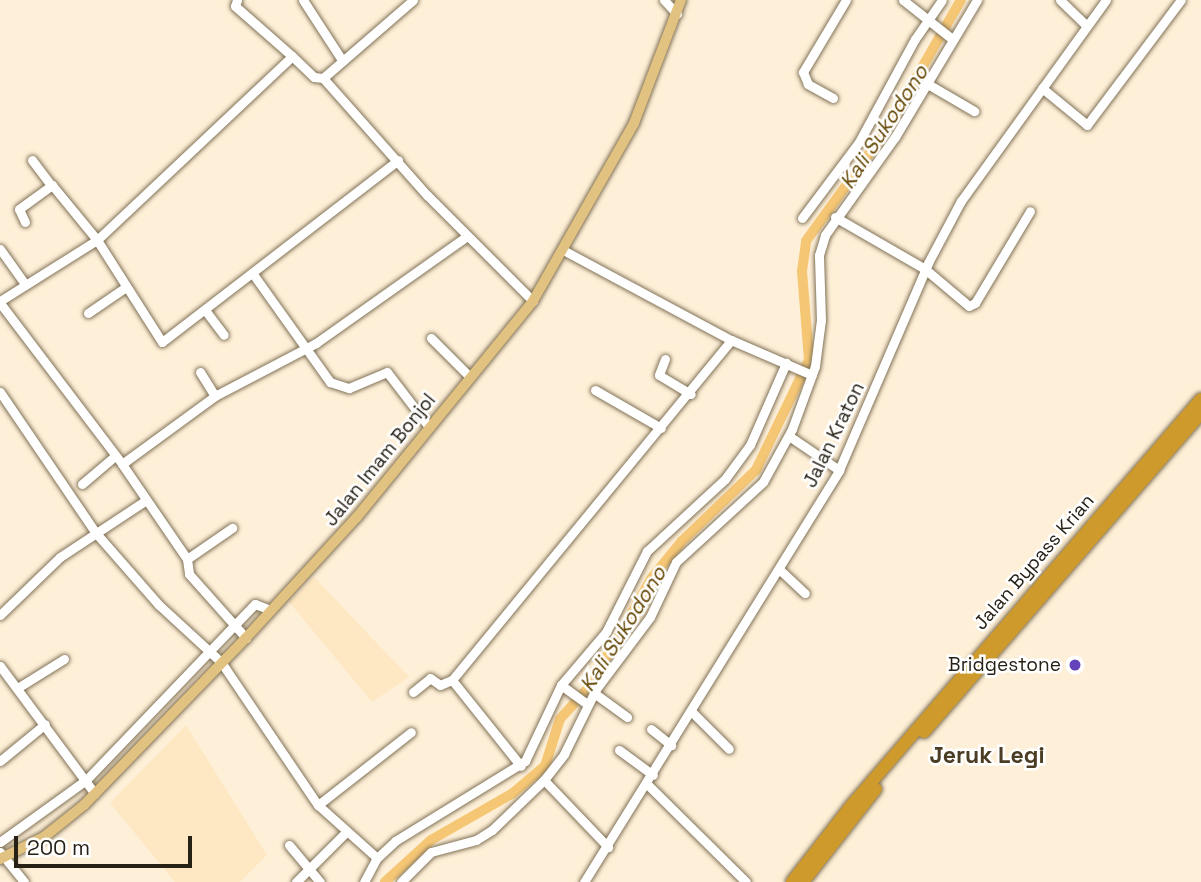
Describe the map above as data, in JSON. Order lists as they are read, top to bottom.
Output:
{
  "streets": {
    "highway": ["Jalan Bypass Krian"],
    "main road": ["Jalan Imam Bonjol"],
    "street": ["Jalan Kraton"]
  },
  "districts": ["Jeruk Legi"],
  "water": ["Kali Sukodono"],
  "places": ["Bridgestone"],
  "scale_bar": "200 m"
}
